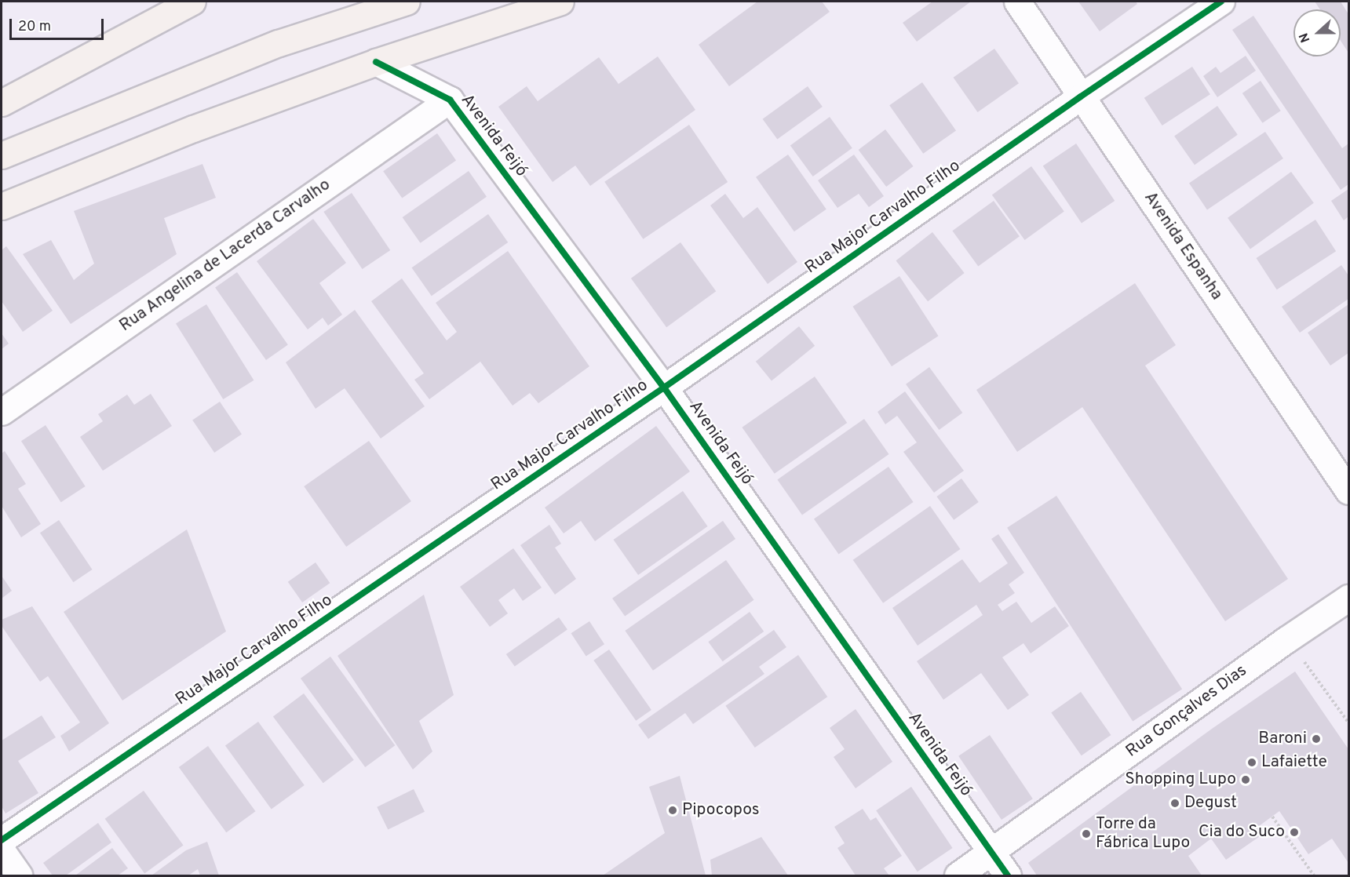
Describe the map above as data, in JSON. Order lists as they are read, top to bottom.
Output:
{
  "streets": {
    "street": [
      "Avenida Feijó",
      "Rua Major Carvalho Filho",
      "Avenida Espanha",
      "Rua Angelina de Lacerda Carvalho",
      "Rua Gonçalves Dias"
    ]
  },
  "crossings": [
    ["Avenida Feijó", "Rua Major Carvalho Filho"],
    ["Avenida Feijó", "Rua Angelina de Lacerda Carvalho"],
    ["Avenida Feijó", "Rua Gonçalves Dias"],
    ["Rua Major Carvalho Filho", "Avenida Espanha"]
  ],
  "places": [
    "Baroni",
    "Lafaiette",
    "Shopping Lupo",
    "Degust",
    "Pipocopos",
    "Cia do Suco",
    "Torre da Fábrica Lupo"
  ],
  "scale_bar": "20 m",
  "north": "left"
}
